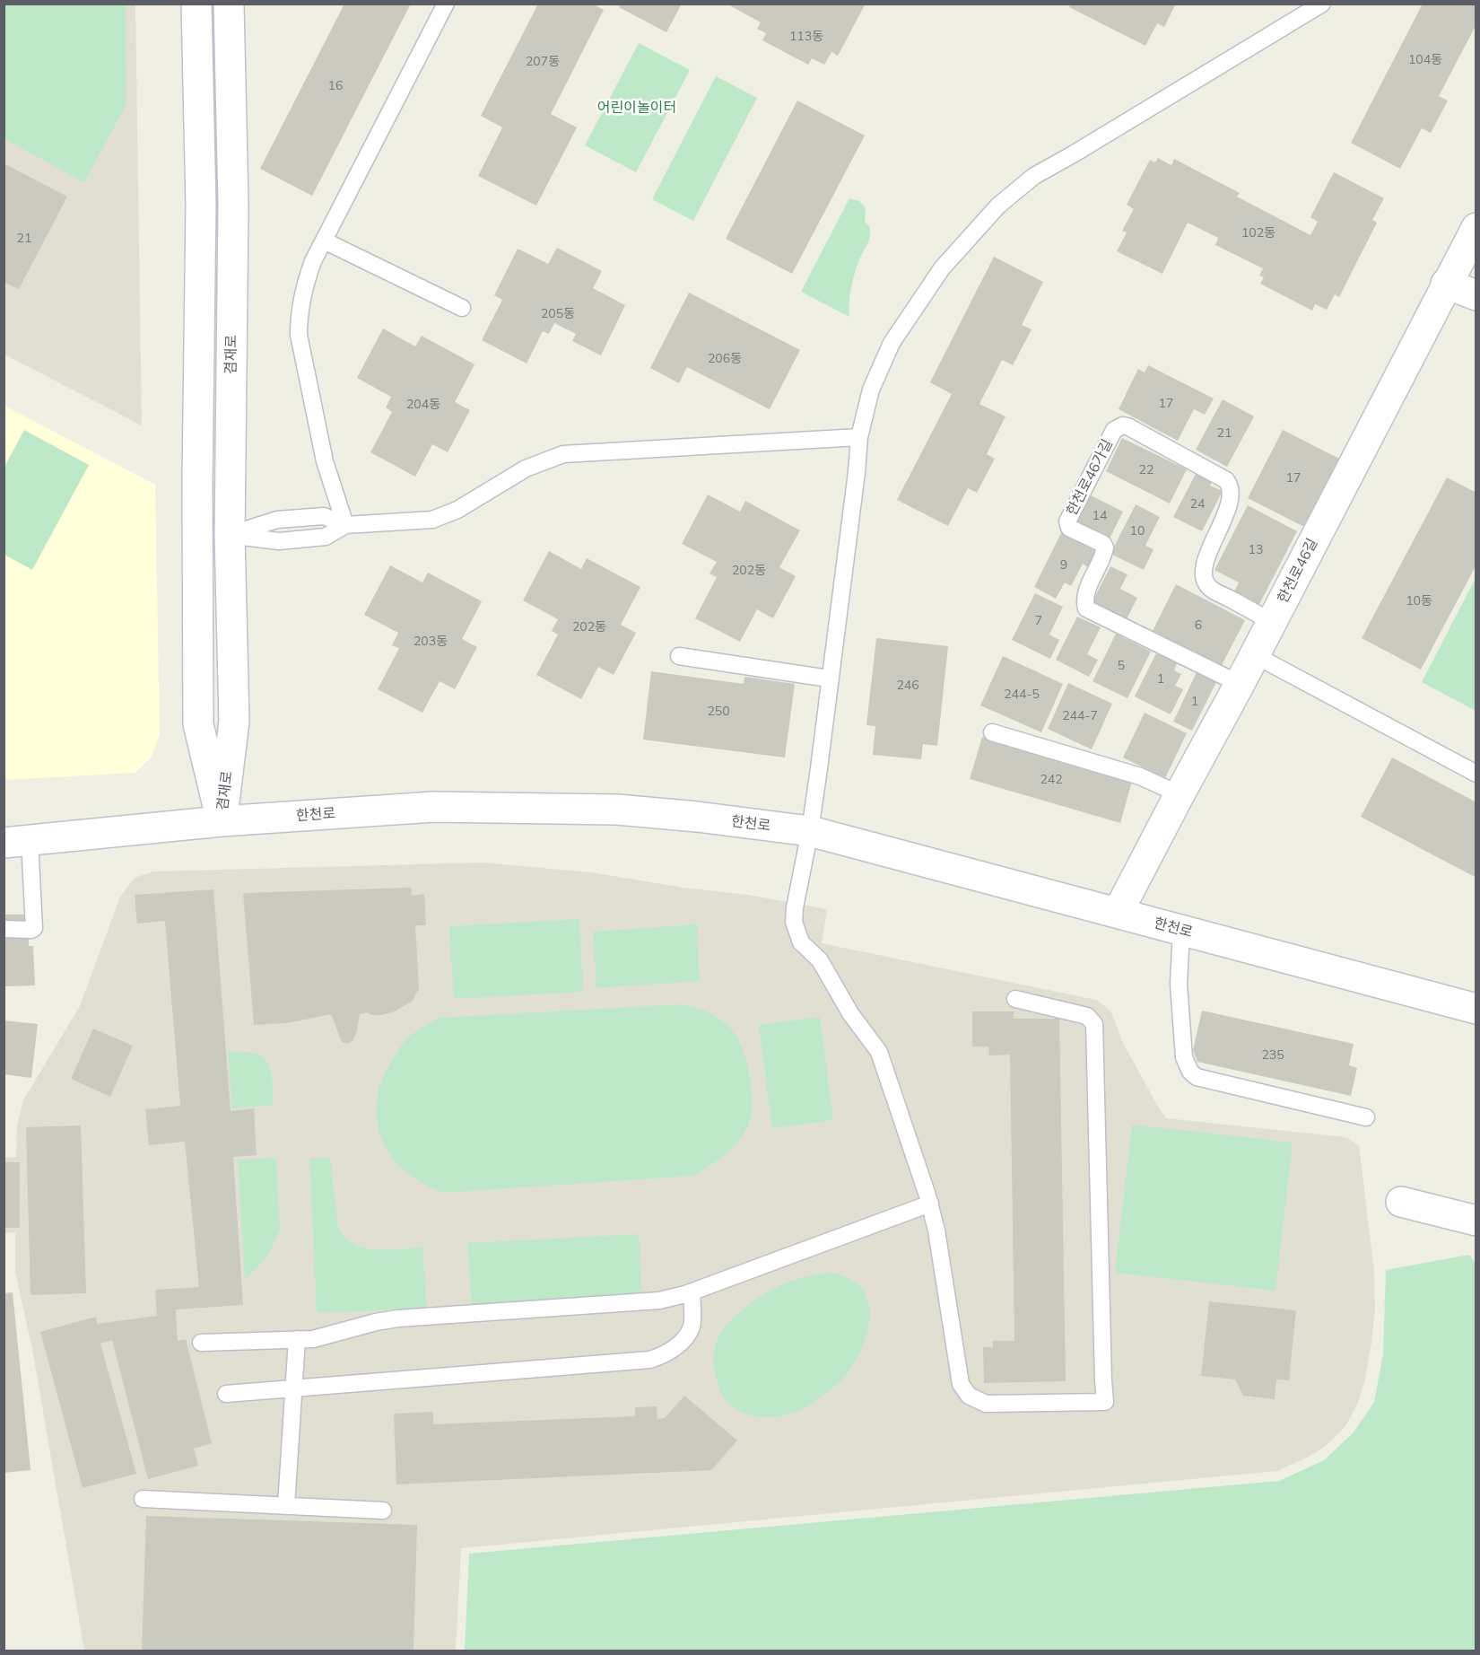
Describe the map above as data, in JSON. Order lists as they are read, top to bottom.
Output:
{
  "streets": {
    "main road": ["겸재로", "한천로46길", "한천로"],
    "lane": ["한천로46가길"]
  },
  "crossings": [
    ["겸재로", "한천로"],
    ["한천로46가길", "한천로46길"],
    ["한천로46길", "한천로"]
  ],
  "parks": ["어린이놀이터"],
  "house_numbers": [
    "113동",
    "104동",
    "207동",
    "16",
    "102동",
    "21",
    "205동",
    "206동",
    "17",
    "204동",
    "21",
    "22",
    "17",
    "24",
    "14",
    "10",
    "13",
    "9",
    "202동",
    "10동",
    "7",
    "6",
    "202동",
    "203동",
    "5",
    "1",
    "246",
    "244-5",
    "1",
    "250",
    "244-7",
    "242",
    "235"
  ]
}
